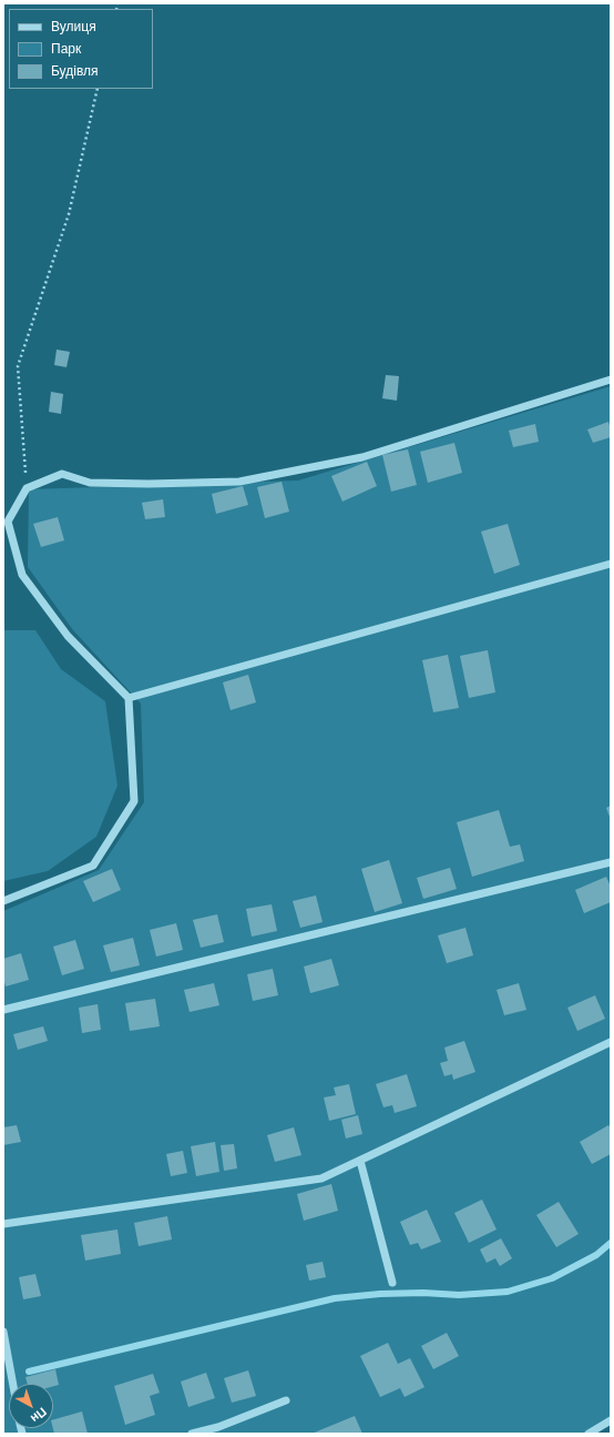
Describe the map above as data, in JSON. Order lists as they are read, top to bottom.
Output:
{
  "legend": ["Вулиця", "Парк", "Будівля"],
  "north": "bottom right"
}
